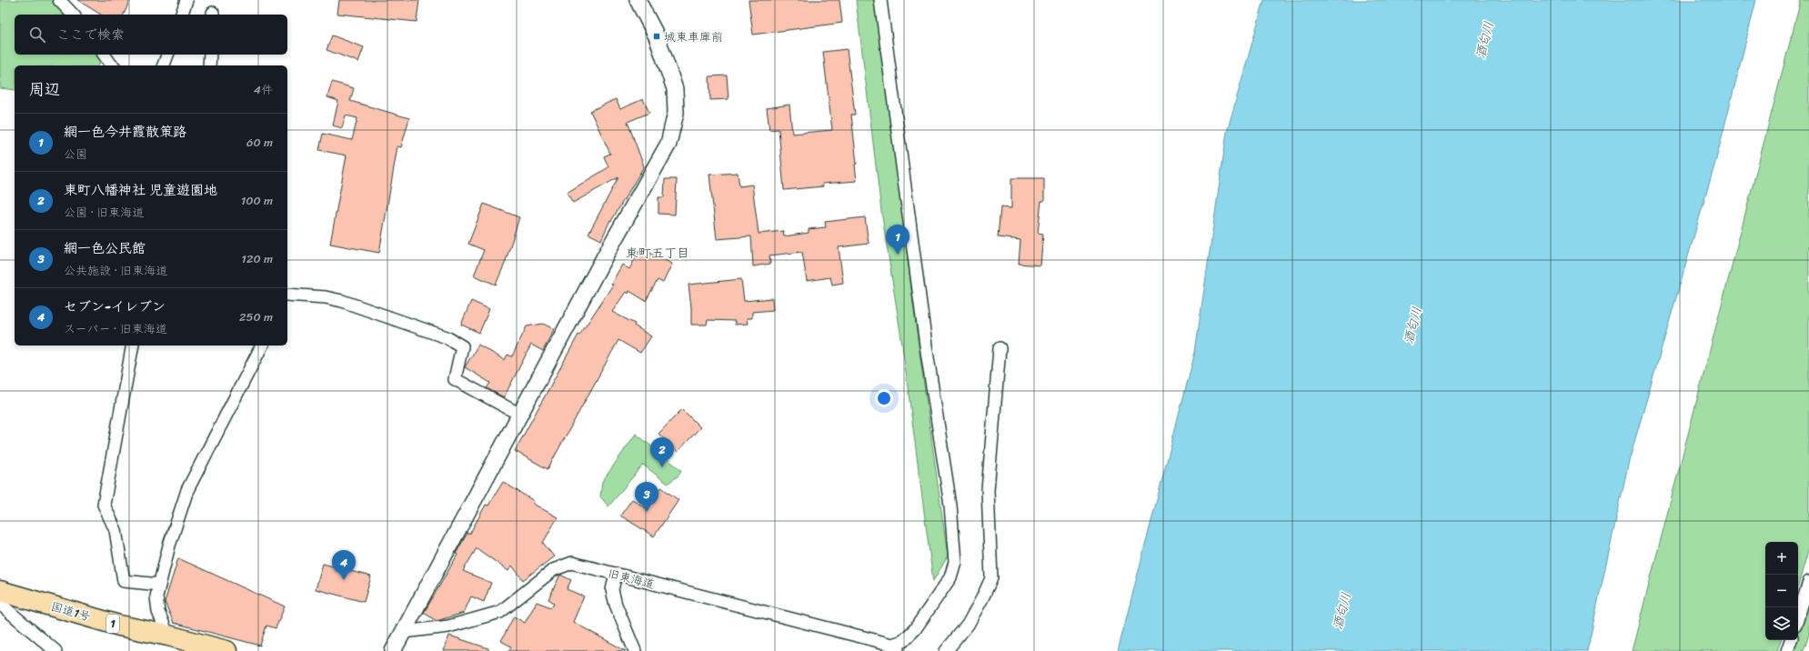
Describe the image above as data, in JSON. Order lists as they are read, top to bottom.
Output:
{
  "streets": {
    "highway": ["国道1号", "1"],
    "street": ["旧東海道"]
  },
  "districts": ["東町五丁目"],
  "water": ["酒匂川"],
  "places": {
    "transit": ["城東車庫前"]
  },
  "page": {
    "search": "ここで検索",
    "heading": ["周辺", "4件"],
    "list": [
      {
        "mark": "1",
        "name": "網一色今井霞散策路",
        "note": "公園",
        "value": "60 m"
      },
      {
        "mark": "2",
        "name": "東町八幡神社 児童遊園地",
        "note": "公園 · 旧東海道",
        "value": "100 m"
      },
      {
        "mark": "3",
        "name": "網一色公民館",
        "note": "公共施設 · 旧東海道",
        "value": "120 m"
      },
      {
        "mark": "4",
        "name": "セブン-イレブン",
        "note": "スーパー · 旧東海道",
        "value": "250 m"
      }
    ],
    "pins": [
      "1",
      "2",
      "3",
      "4"
    ],
    "map_buttons": ["+", "−"]
  }
}
